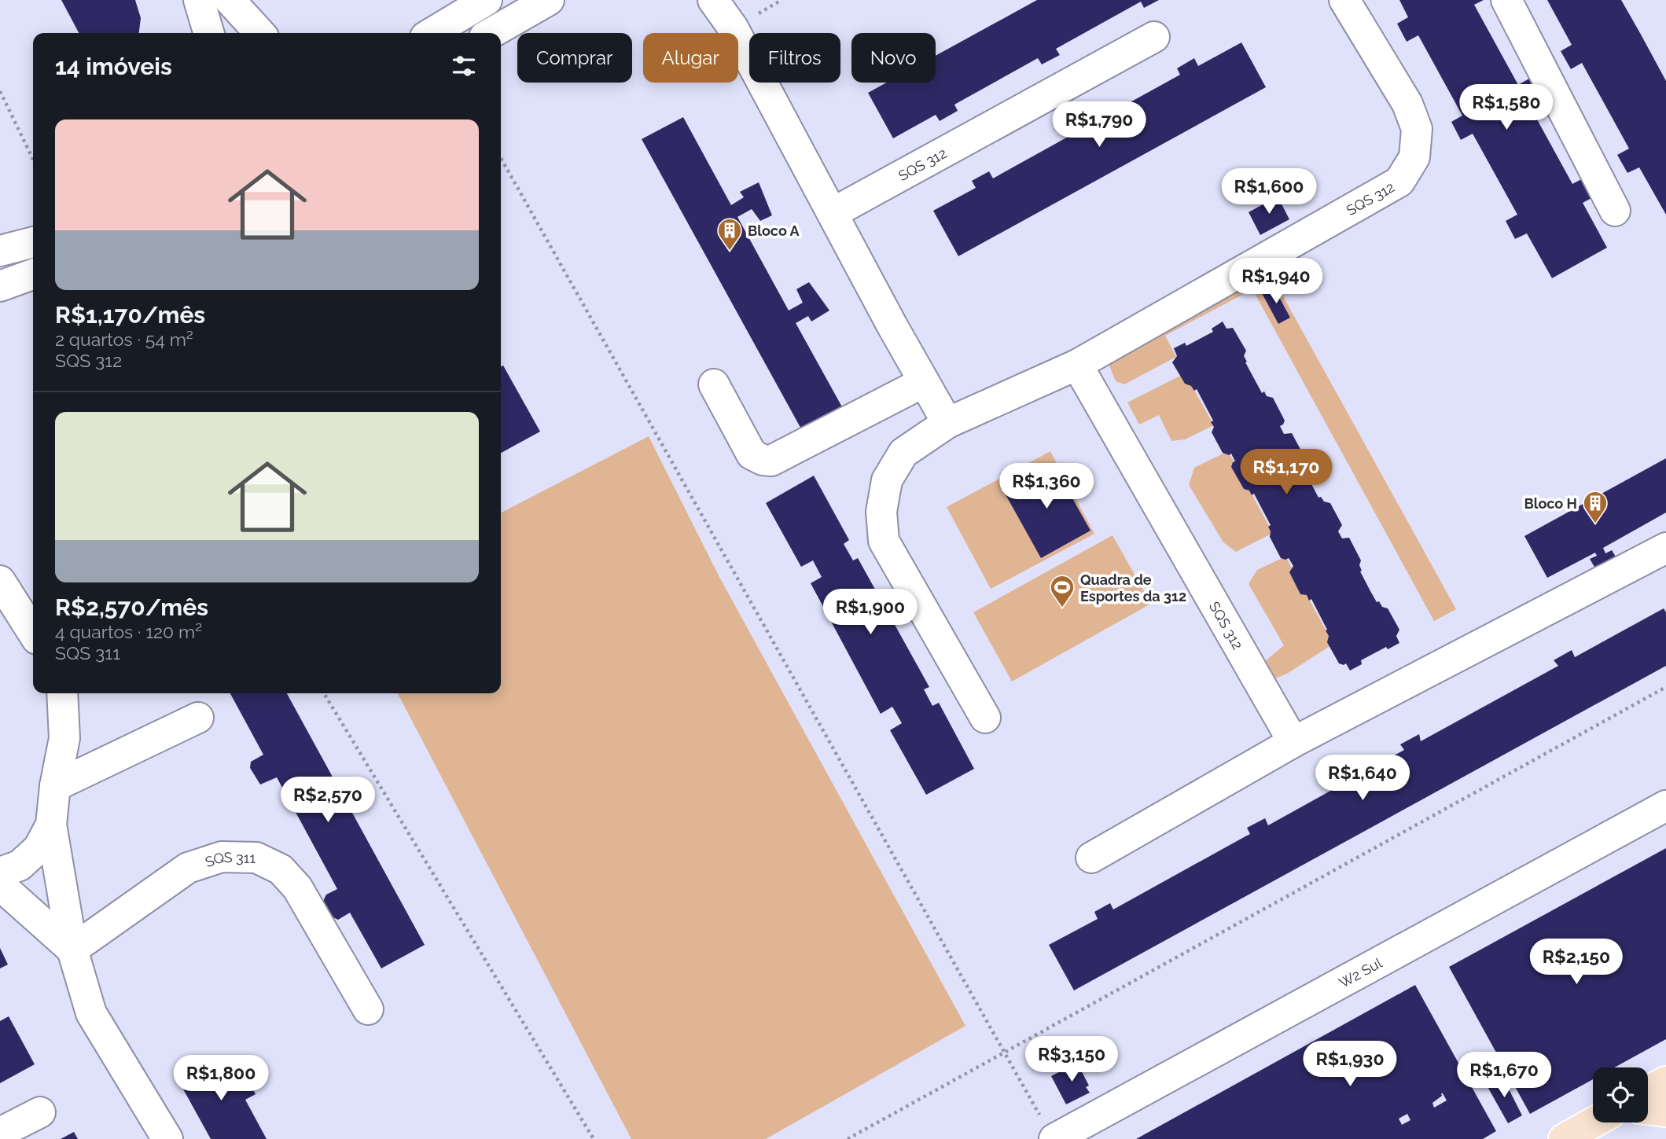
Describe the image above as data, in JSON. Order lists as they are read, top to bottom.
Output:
{
  "streets": {
    "street": ["SQS 312", "SQS 311", "W2 Sul"]
  },
  "places": {
    "building": ["Bloco A", "Bloco H"],
    "sports": ["Quadra de Esportes da 312"]
  },
  "page": {
    "chip": [
      "Comprar",
      "Alugar",
      "Filtros",
      "Novo"
    ],
    "heading": "14 imóveis",
    "price": [
      "R$1,580",
      "R$1,790",
      "R$1,600",
      "R$1,940",
      "R$1,170",
      "R$1,360",
      "R$1,900",
      "R$1,640",
      "R$2,570",
      "R$2,150",
      "R$3,150",
      "R$1,930",
      "R$1,670",
      "R$1,800"
    ],
    "list": [
      {
        "name": "R$1,170/mês",
        "note": "2 quartos · 54 m² · SQS 312"
      },
      {
        "name": "R$2,570/mês",
        "note": "4 quartos · 120 m² · SQS 311"
      }
    ]
  }
}
